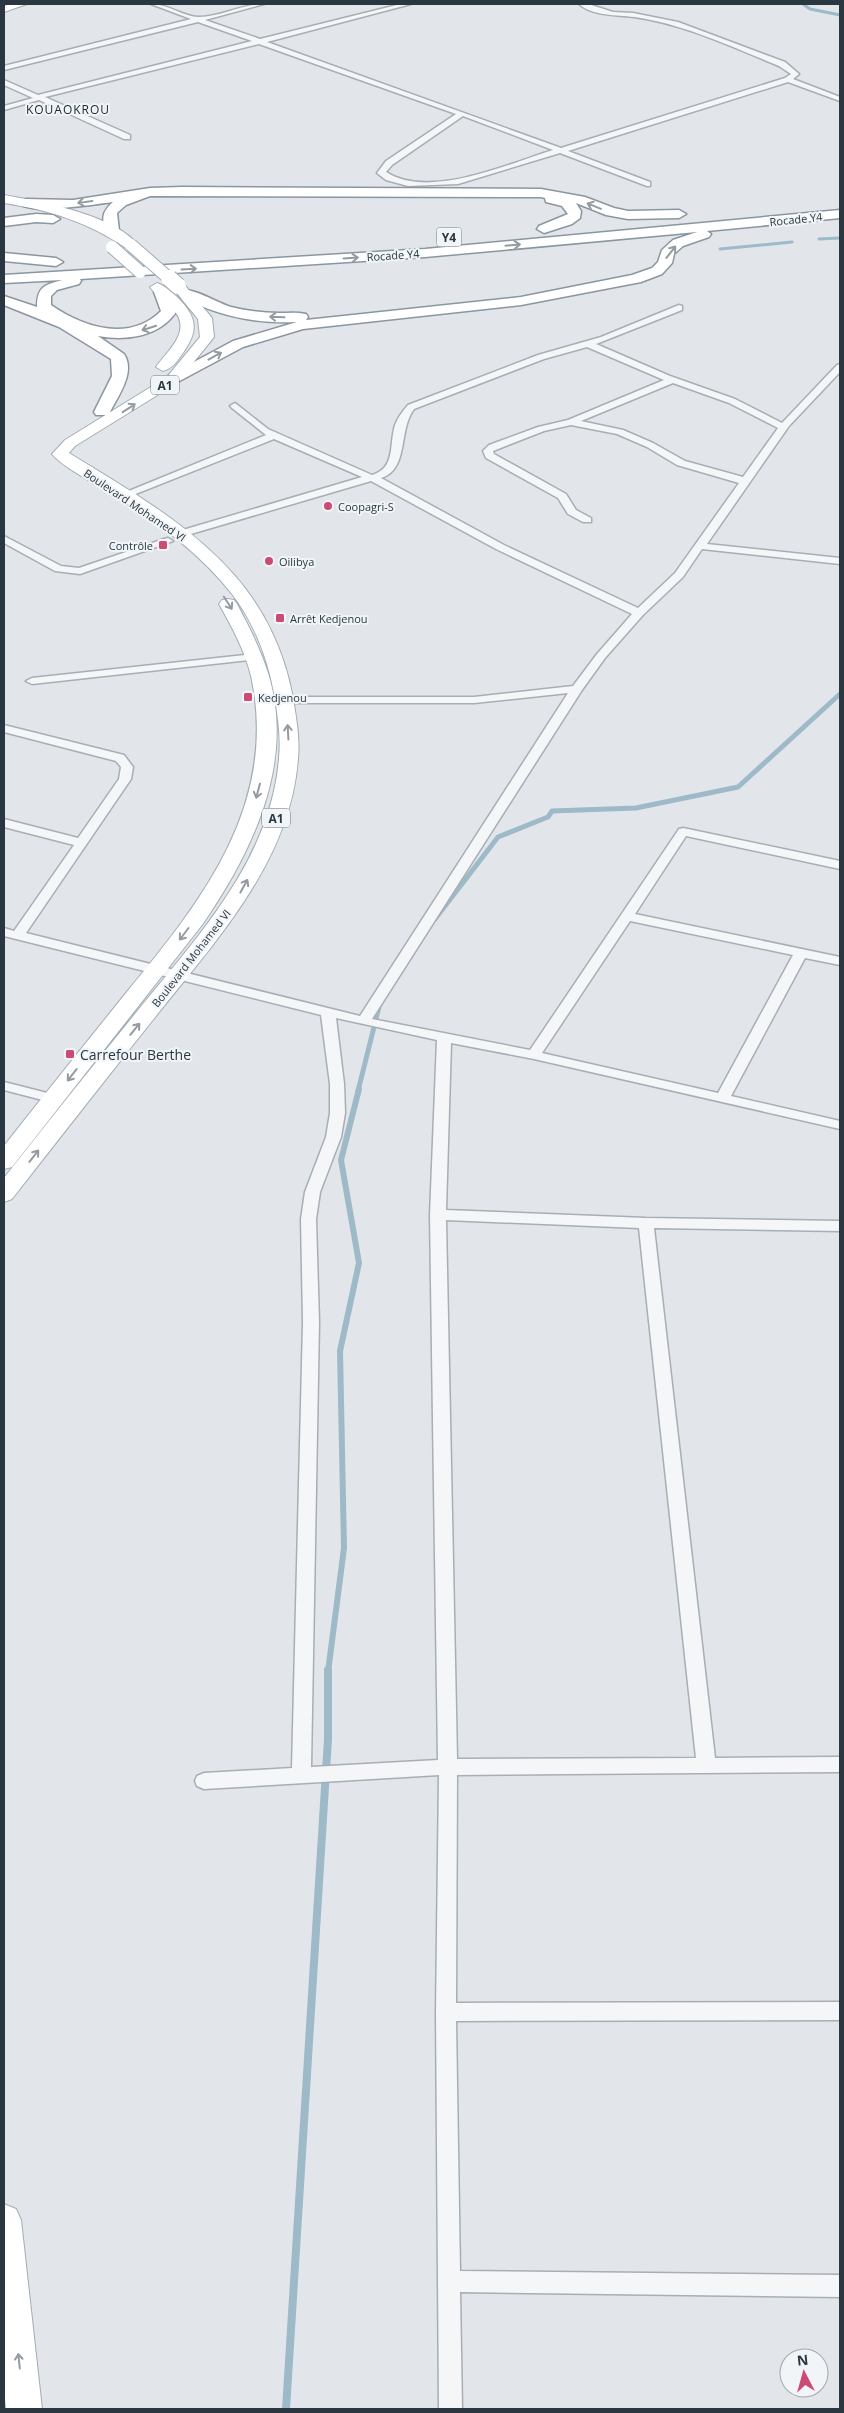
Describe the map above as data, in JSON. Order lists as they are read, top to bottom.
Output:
{
  "streets": {
    "highway": ["Rocade Y4", "Y4"],
    "main road": ["A1", "Boulevard Mohamed VI"]
  },
  "districts": ["KOUAOKROU"],
  "places": {
    "other": ["Coopagri-S", "Oilibya"],
    "transit": [
      "Contrôle",
      "Arrêt Kedjenou",
      "Kedjenou",
      "Carrefour Berthe"
    ]
  },
  "north": "top"
}
